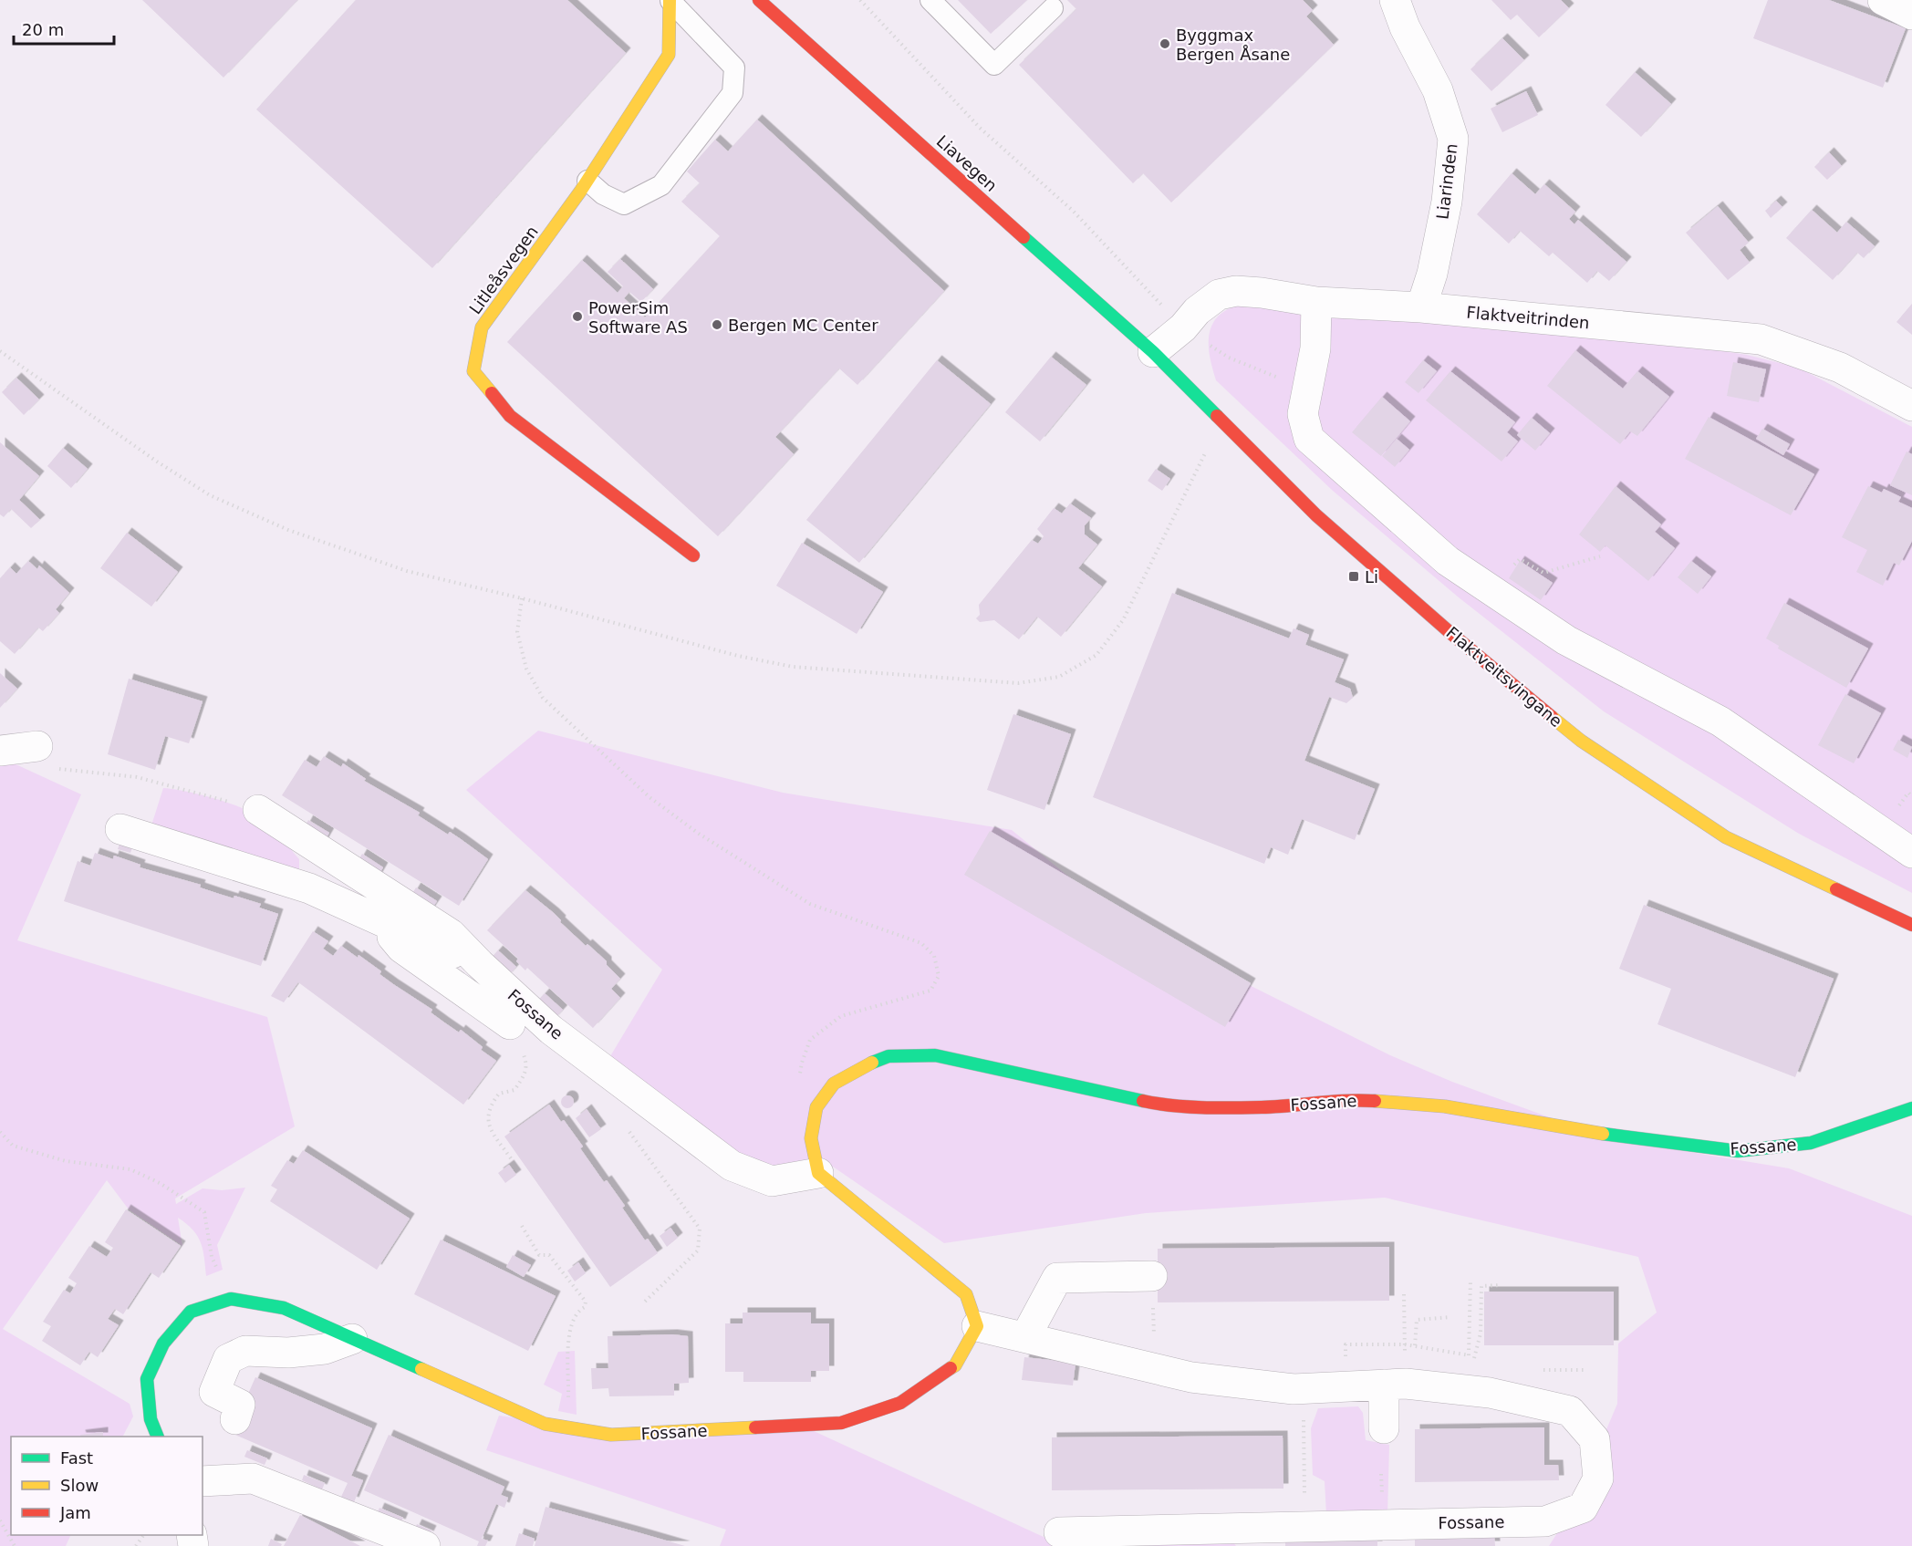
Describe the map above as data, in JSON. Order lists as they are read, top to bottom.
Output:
{
  "streets": {
    "street": [
      "Liavegen",
      "Liarinden",
      "Litleåsvegen",
      "Flaktveitrinden",
      "Flaktveitsvingane",
      "Fossane"
    ]
  },
  "crossings": [
    ["Liavegen", "Flaktveitrinden"],
    ["Liavegen", "Flaktveitsvingane"],
    ["Liarinden", "Flaktveitrinden"],
    ["Flaktveitrinden", "Flaktveitsvingane"]
  ],
  "places": {
    "other": ["Byggmax Bergen Åsane", "PowerSim Software AS", "Bergen MC Center"],
    "transit": ["Li"]
  },
  "legend": ["Fast", "Slow", "Jam"],
  "scale_bar": "20 m"
}
